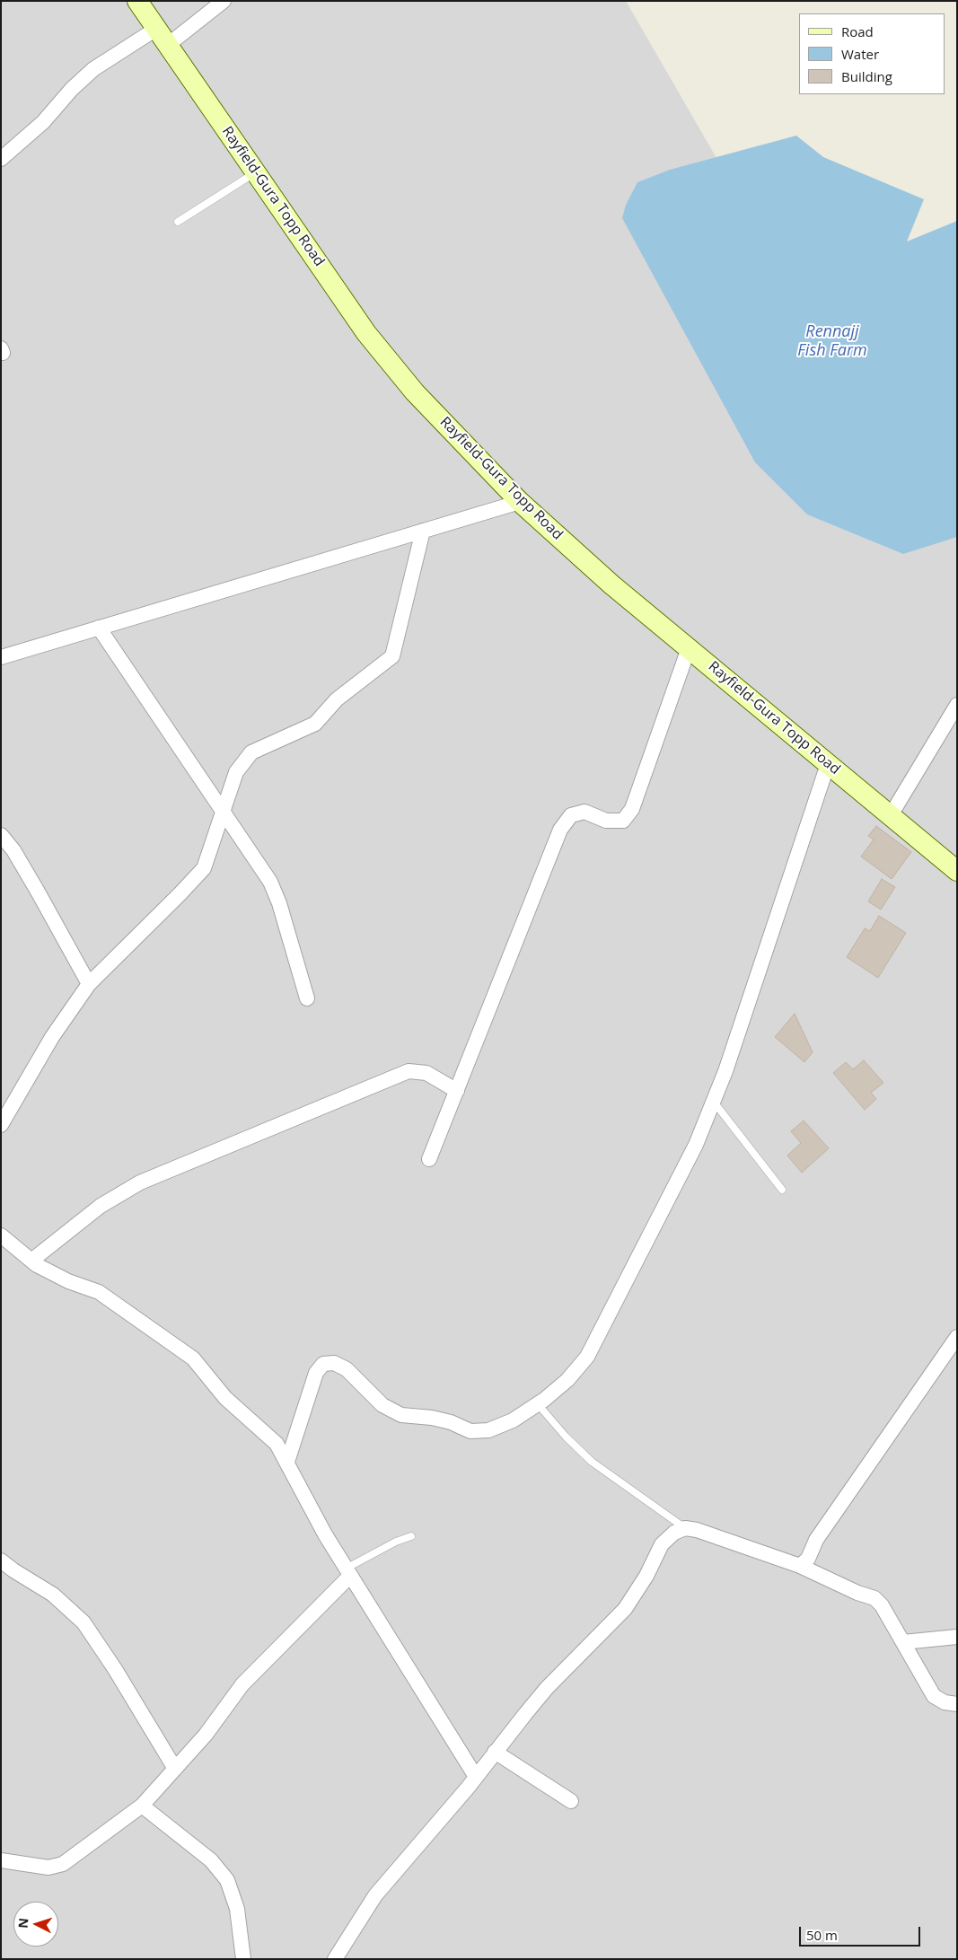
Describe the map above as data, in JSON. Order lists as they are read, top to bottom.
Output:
{
  "streets": {
    "street": ["Rayfield-Gura Topp Road"]
  },
  "water": ["Rennajj Fish Farm"],
  "legend": ["Road", "Water", "Building"],
  "scale_bar": "50 m",
  "north": "left"
}
